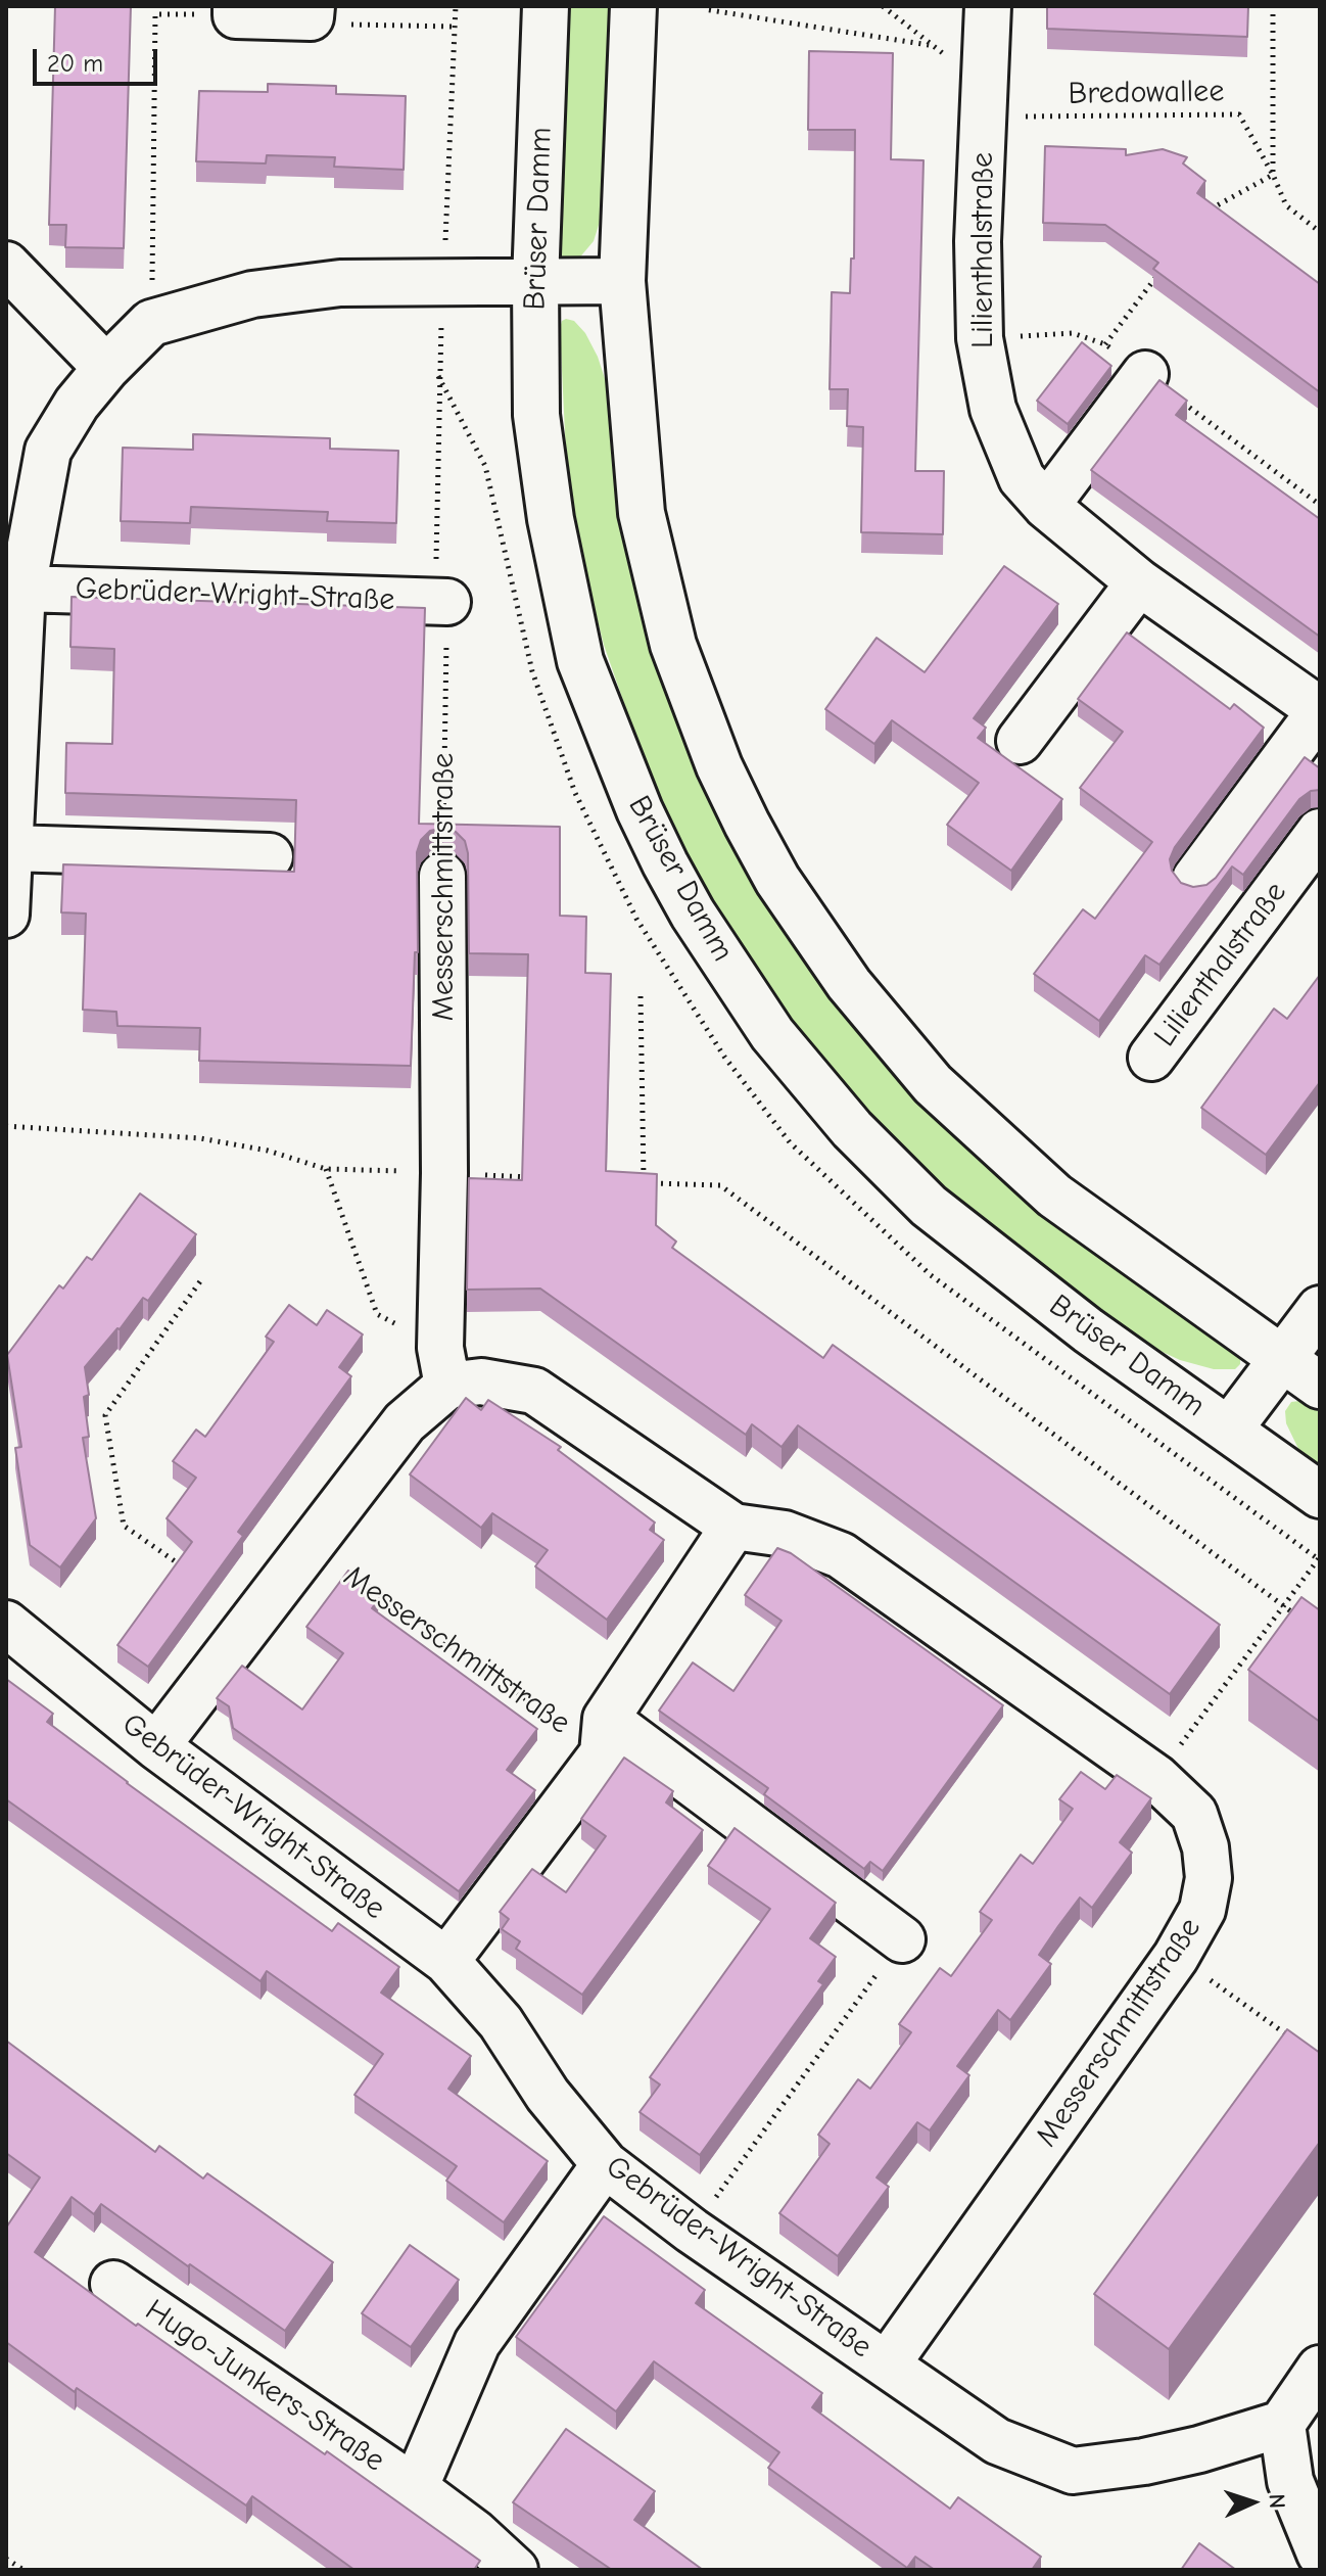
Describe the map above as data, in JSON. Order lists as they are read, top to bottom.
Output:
{
  "streets": {
    "street": [
      "Brüser Damm",
      "Lilienthalstraße",
      "Gebrüder-Wright-Straße",
      "Messerschmittstraße",
      "Hugo-Junkers-Straße"
    ],
    "path": ["Bredowallee"]
  },
  "crossings": [
    ["Bredowallee", "Lilienthalstraße"],
    ["Gebrüder-Wright-Straße", "Messerschmittstraße"],
    ["Gebrüder-Wright-Straße", "Hugo-Junkers-Straße"]
  ],
  "scale_bar": "20 m",
  "north": "right"
}
